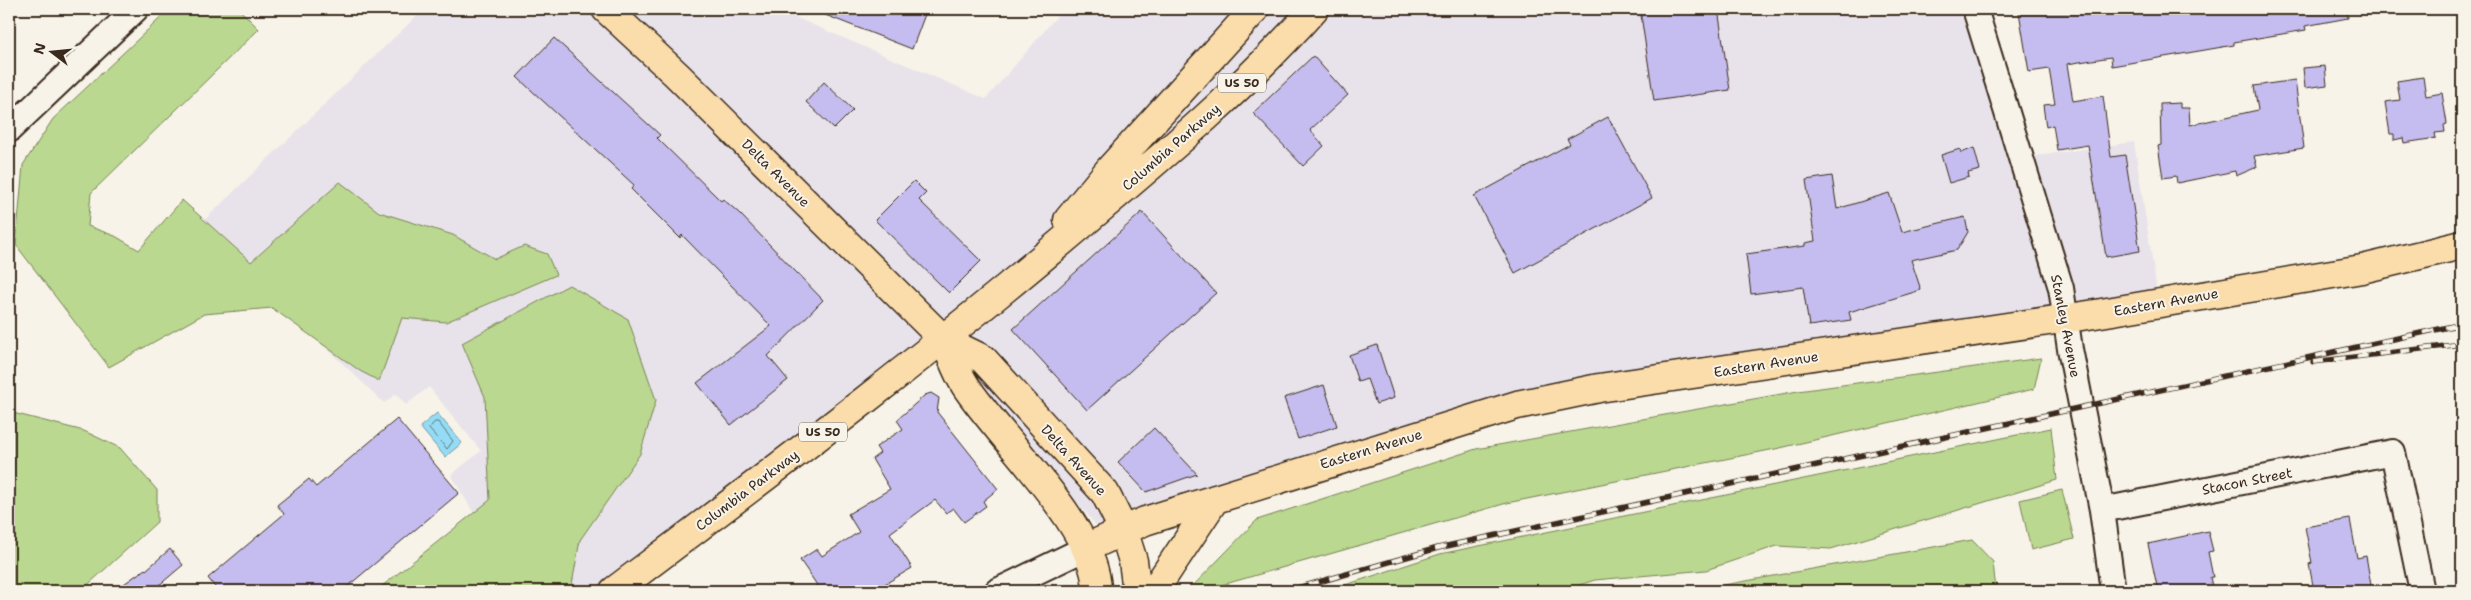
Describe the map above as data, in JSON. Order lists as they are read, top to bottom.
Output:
{
  "streets": {
    "main road": [
      "US 50",
      "Columbia Parkway",
      "Delta Avenue",
      "Eastern Avenue"
    ],
    "street": ["Stanley Avenue", "Stacon Street"]
  },
  "crossings": [
    ["Columbia Parkway", "Delta Avenue"],
    ["Delta Avenue", "Eastern Avenue"],
    ["Eastern Avenue", "Stanley Avenue"],
    ["Stanley Avenue", "Stacon Street"]
  ],
  "north": "left"
}
